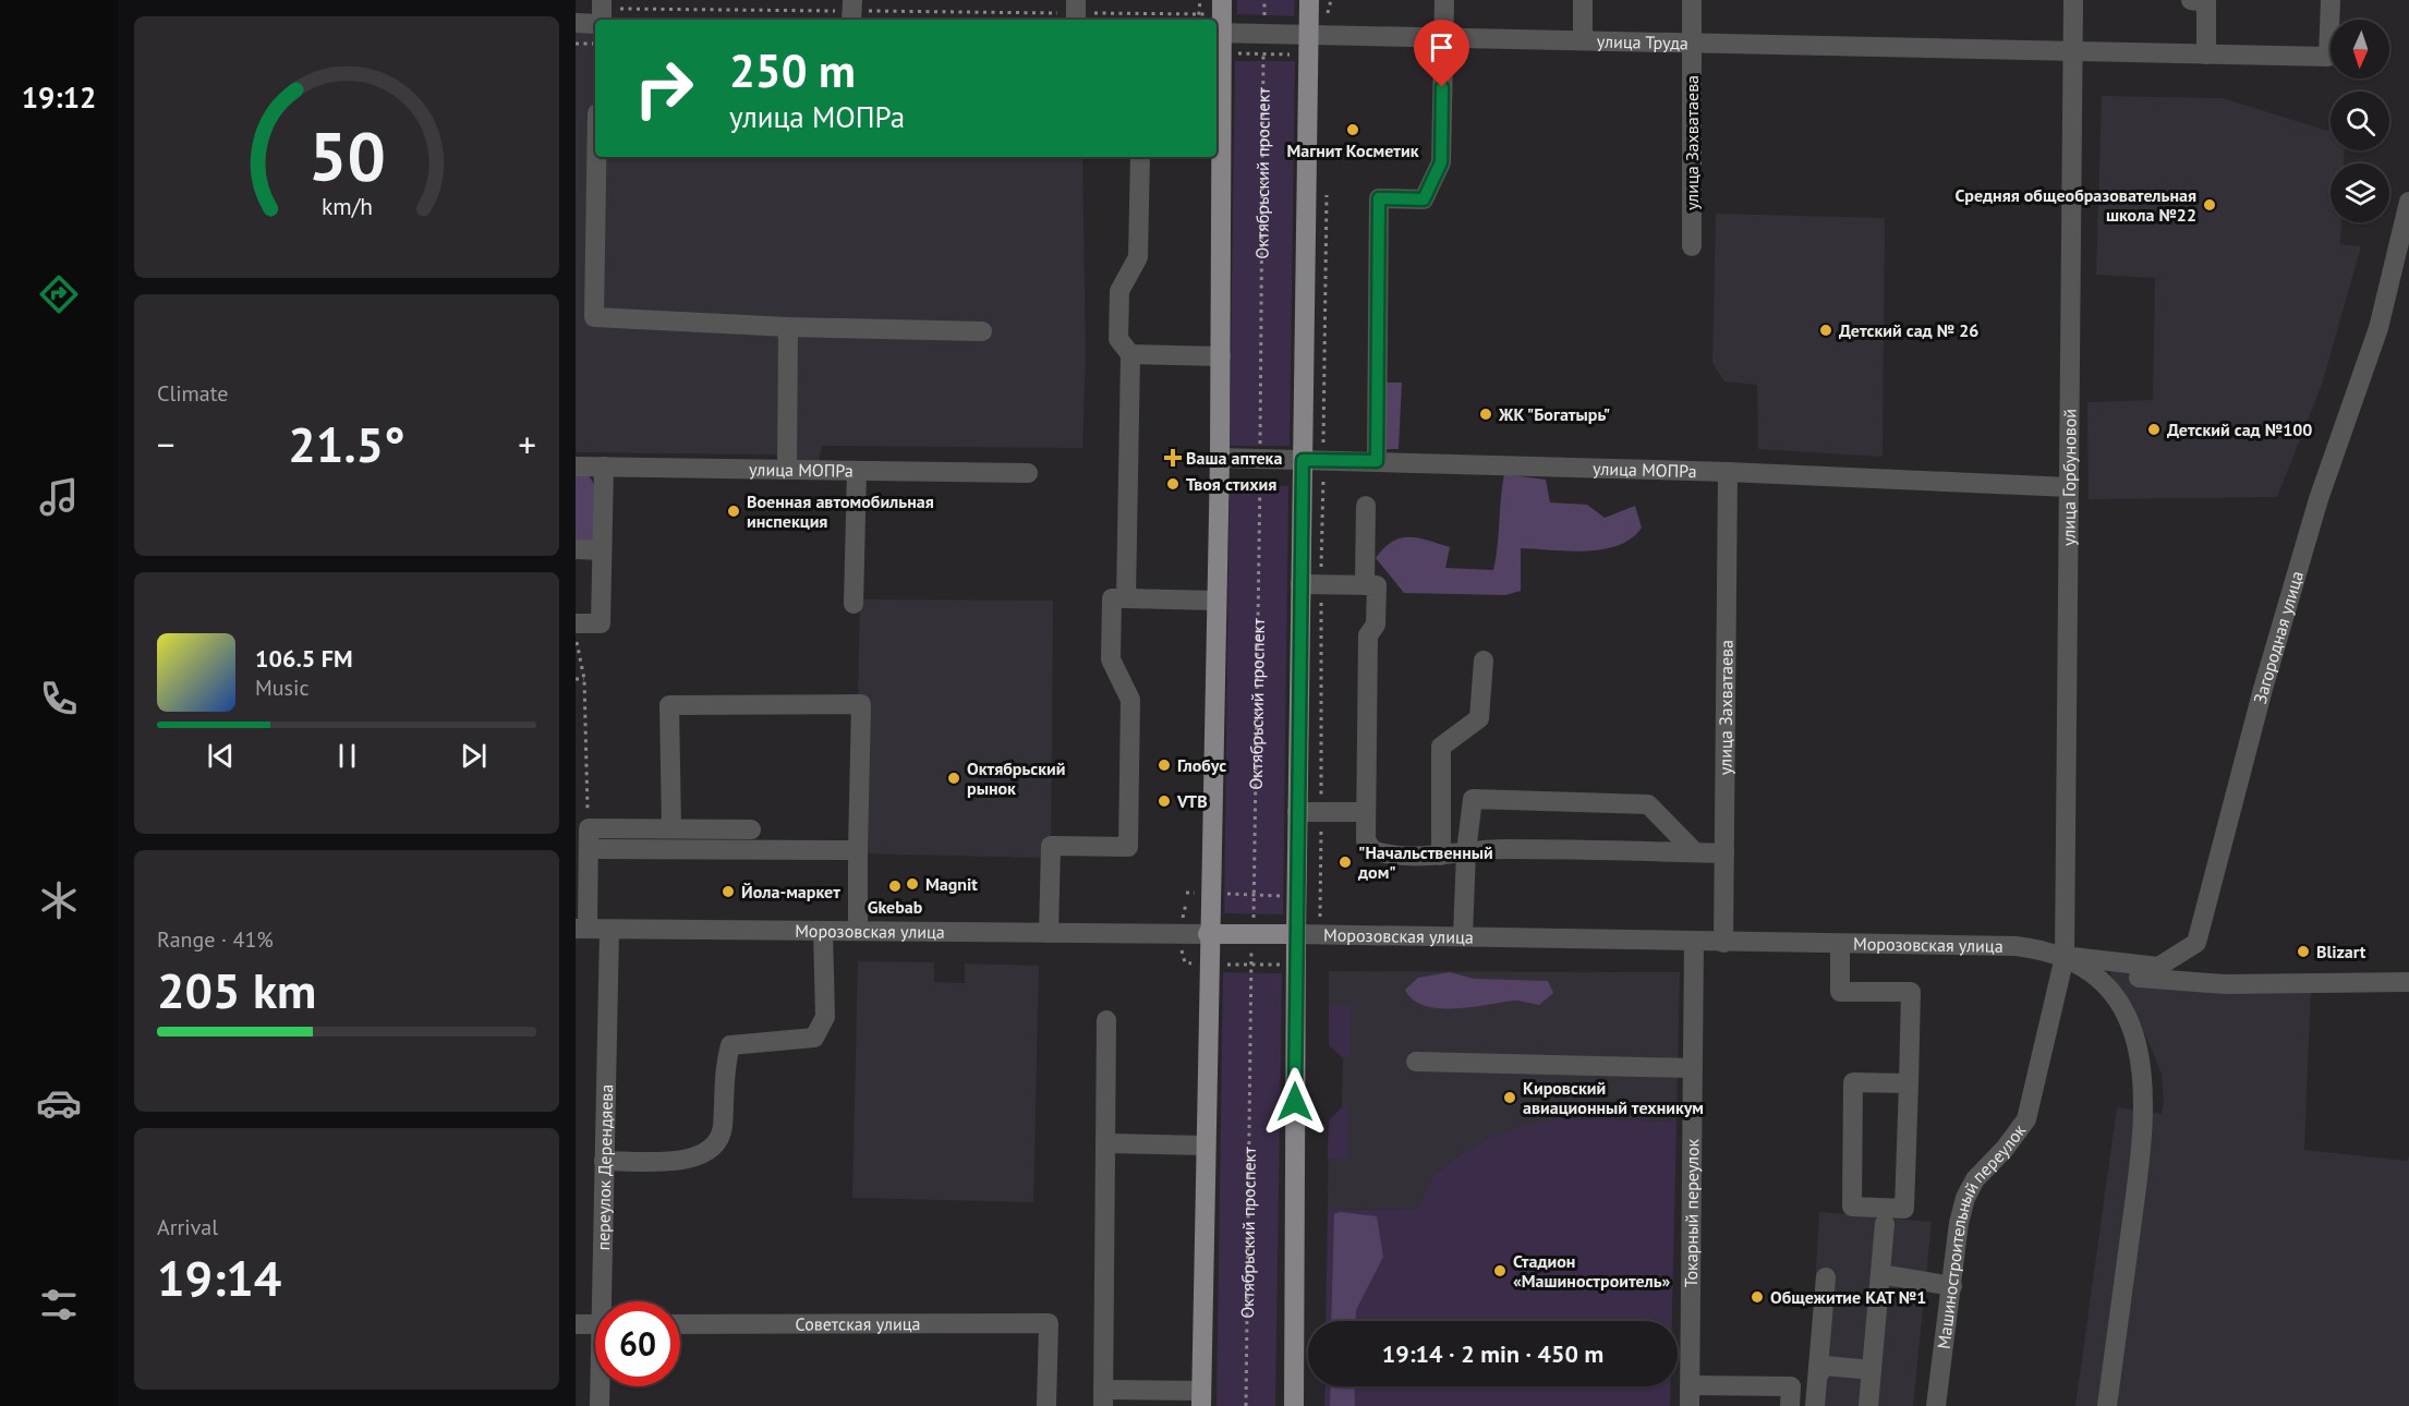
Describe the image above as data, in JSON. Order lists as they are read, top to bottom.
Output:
{
  "streets": {
    "main road": ["Морозовская улица"],
    "street": [
      "улица Труда",
      "улица Захватаева",
      "улица МОПРа",
      "улица Горбуновой",
      "Загородная улица",
      "переулок Дерендяева",
      "Токарный переулок",
      "Машиностроительный переулок",
      "Советская улица"
    ],
    "path": ["Октябрьский проспект"]
  },
  "crossings": [
    ["улица Труда", "улица Захватаева"],
    ["улица Труда", "Октябрьский проспект"],
    ["улица Труда", "улица Горбуновой"],
    ["улица Захватаева", "улица МОПРа"],
    ["улица Захватаева", "Морозовская улица"],
    ["Октябрьский проспект", "улица МОПРа"],
    ["Октябрьский проспект", "Морозовская улица"],
    ["улица МОПРа", "улица Горбуновой"],
    ["улица Горбуновой", "Загородная улица"],
    ["улица Горбуновой", "Морозовская улица"],
    ["улица Горбуновой", "Машиностроительный переулок"],
    ["Загородная улица", "Морозовская улица"],
    ["Загородная улица", "Машиностроительный переулок"],
    ["Морозовская улица", "переулок Дерендяева"],
    ["Морозовская улица", "Токарный переулок"],
    ["Морозовская улица", "Машиностроительный переулок"]
  ],
  "places": {
    "other": [
      "Магнит Косметик",
      "Средняя общеобразовательная школа №22",
      "Детский сад № 26",
      "ЖК \"Богатырь\"",
      "Детский сад №100",
      "Твоя стихия",
      "Военная автомобильная инспекция",
      "Глобус",
      "Октябрьский рынок",
      "VTB",
      "\"Начальственный дом\"",
      "Magnit",
      "Gkebab",
      "Йола-маркет",
      "Blizart",
      "Кировский авиационный техникум",
      "Стадион «Машиностроитель»",
      "Общежитие КАТ №1"
    ],
    "health": ["Ваша аптека"]
  },
  "north": "bottom",
  "page": {
    "tabs": "19:12",
    "turn": ["250 m", "улица МОПРа"],
    "tile": [
      "Climate",
      ["Range · 41%", "205 km"],
      ["Arrival", "19:14"]
    ],
    "heat": ["−", "21.5°", "+"],
    "song": ["106.5 FM", "Music"],
    "limit": "60",
    "trip": "19:14 · 2 min · 450 m",
    "gauge": ["50", "km/h"]
  }
}
